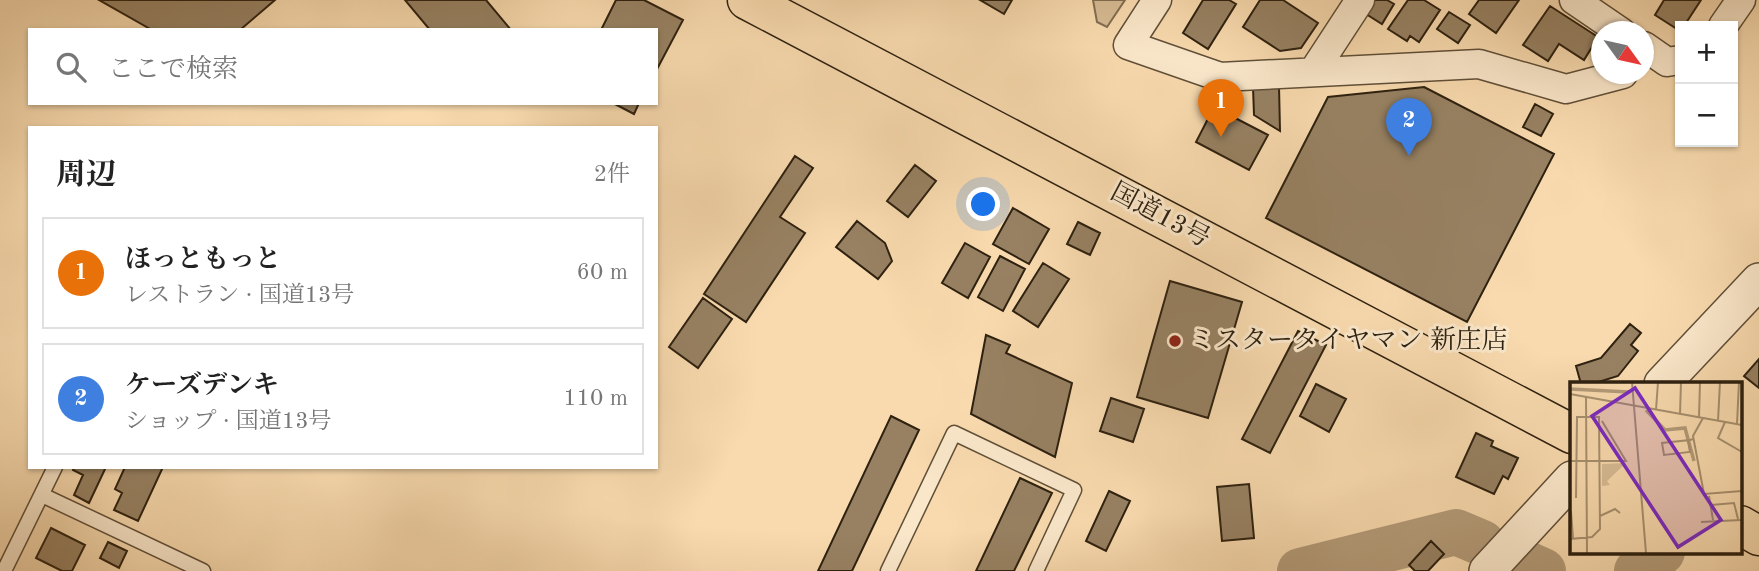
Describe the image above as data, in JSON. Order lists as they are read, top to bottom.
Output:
{
  "streets": {
    "highway": ["国道13号"]
  },
  "places": ["ミスタータイヤマン 新庄店"],
  "north": "bottom right",
  "page": {
    "map_buttons": ["+", "−"],
    "search": "ここで検索",
    "pins": ["1", "2"],
    "heading": ["周辺", "2件"],
    "list": [
      {
        "mark": "1",
        "name": "ほっともっと",
        "note": "レストラン · 国道13号",
        "value": "60 m"
      },
      {
        "mark": "2",
        "name": "ケーズデンキ",
        "note": "ショップ · 国道13号",
        "value": "110 m"
      }
    ]
  }
}
